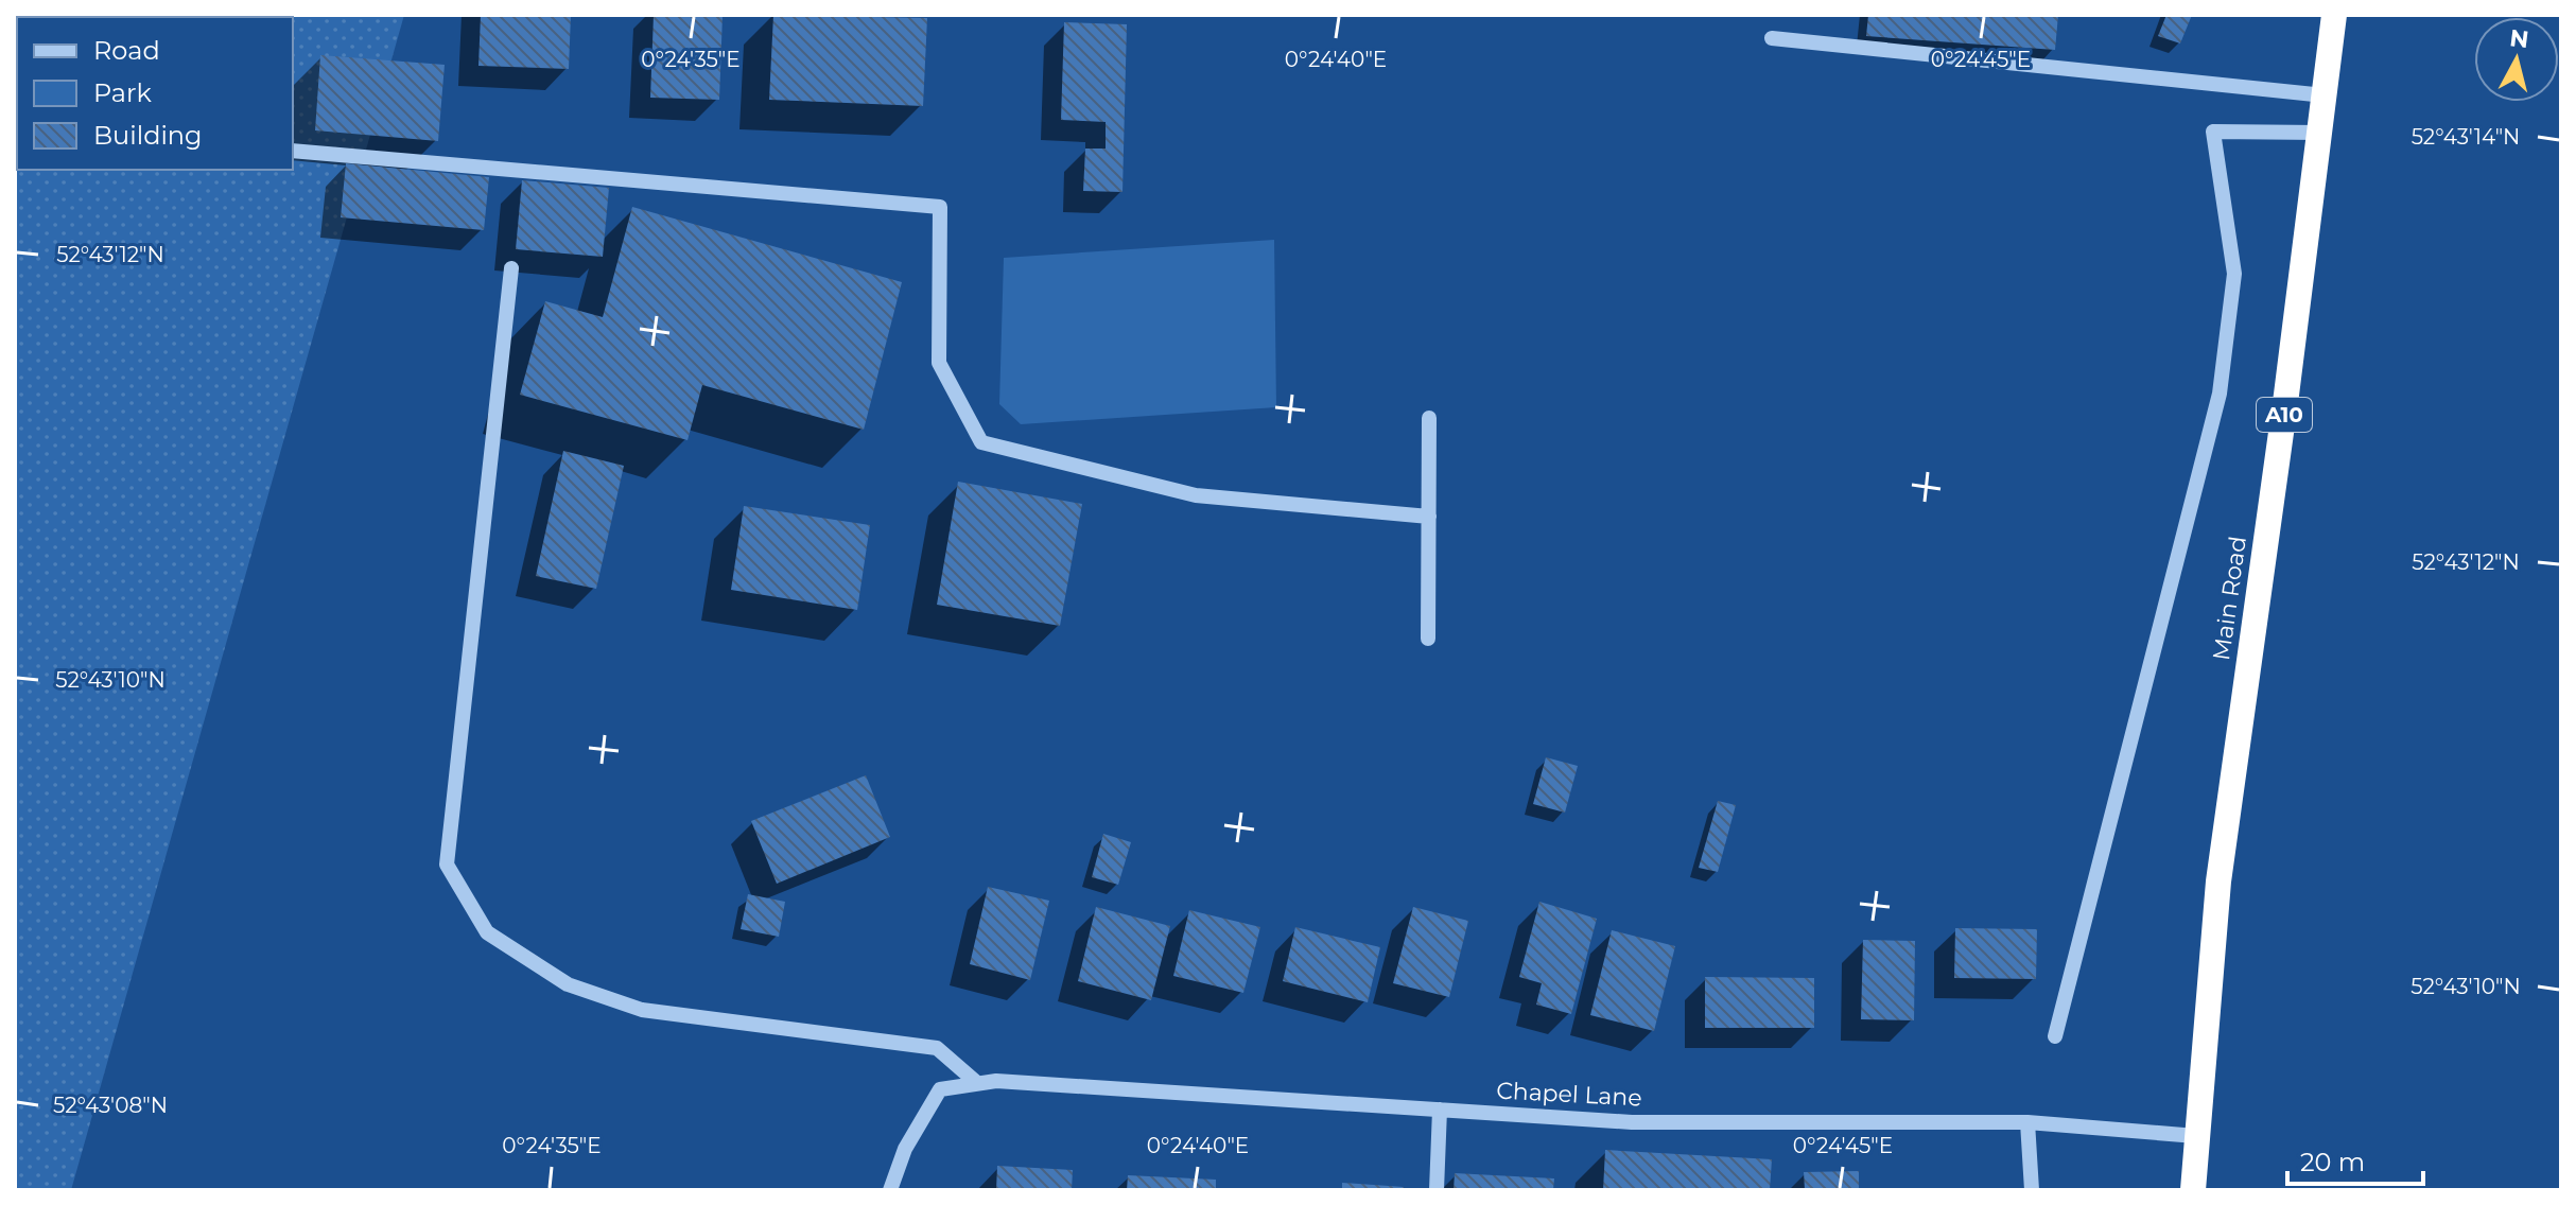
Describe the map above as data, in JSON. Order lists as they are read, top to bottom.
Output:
{
  "streets": {
    "highway": ["A10", "Main Road"],
    "street": ["Chapel Lane"]
  },
  "crossings": [
    ["Main Road", "Chapel Lane"]
  ],
  "legend": ["Road", "Park", "Building"],
  "scale_bar": "20 m",
  "north": "top",
  "coordinates": [
    "0°24'35\"E",
    "0°24'40\"E",
    "0°24'45\"E",
    "52°43'14\"N",
    "52°43'12\"N",
    "52°43'10\"N",
    "52°43'08\"N"
  ]
}
